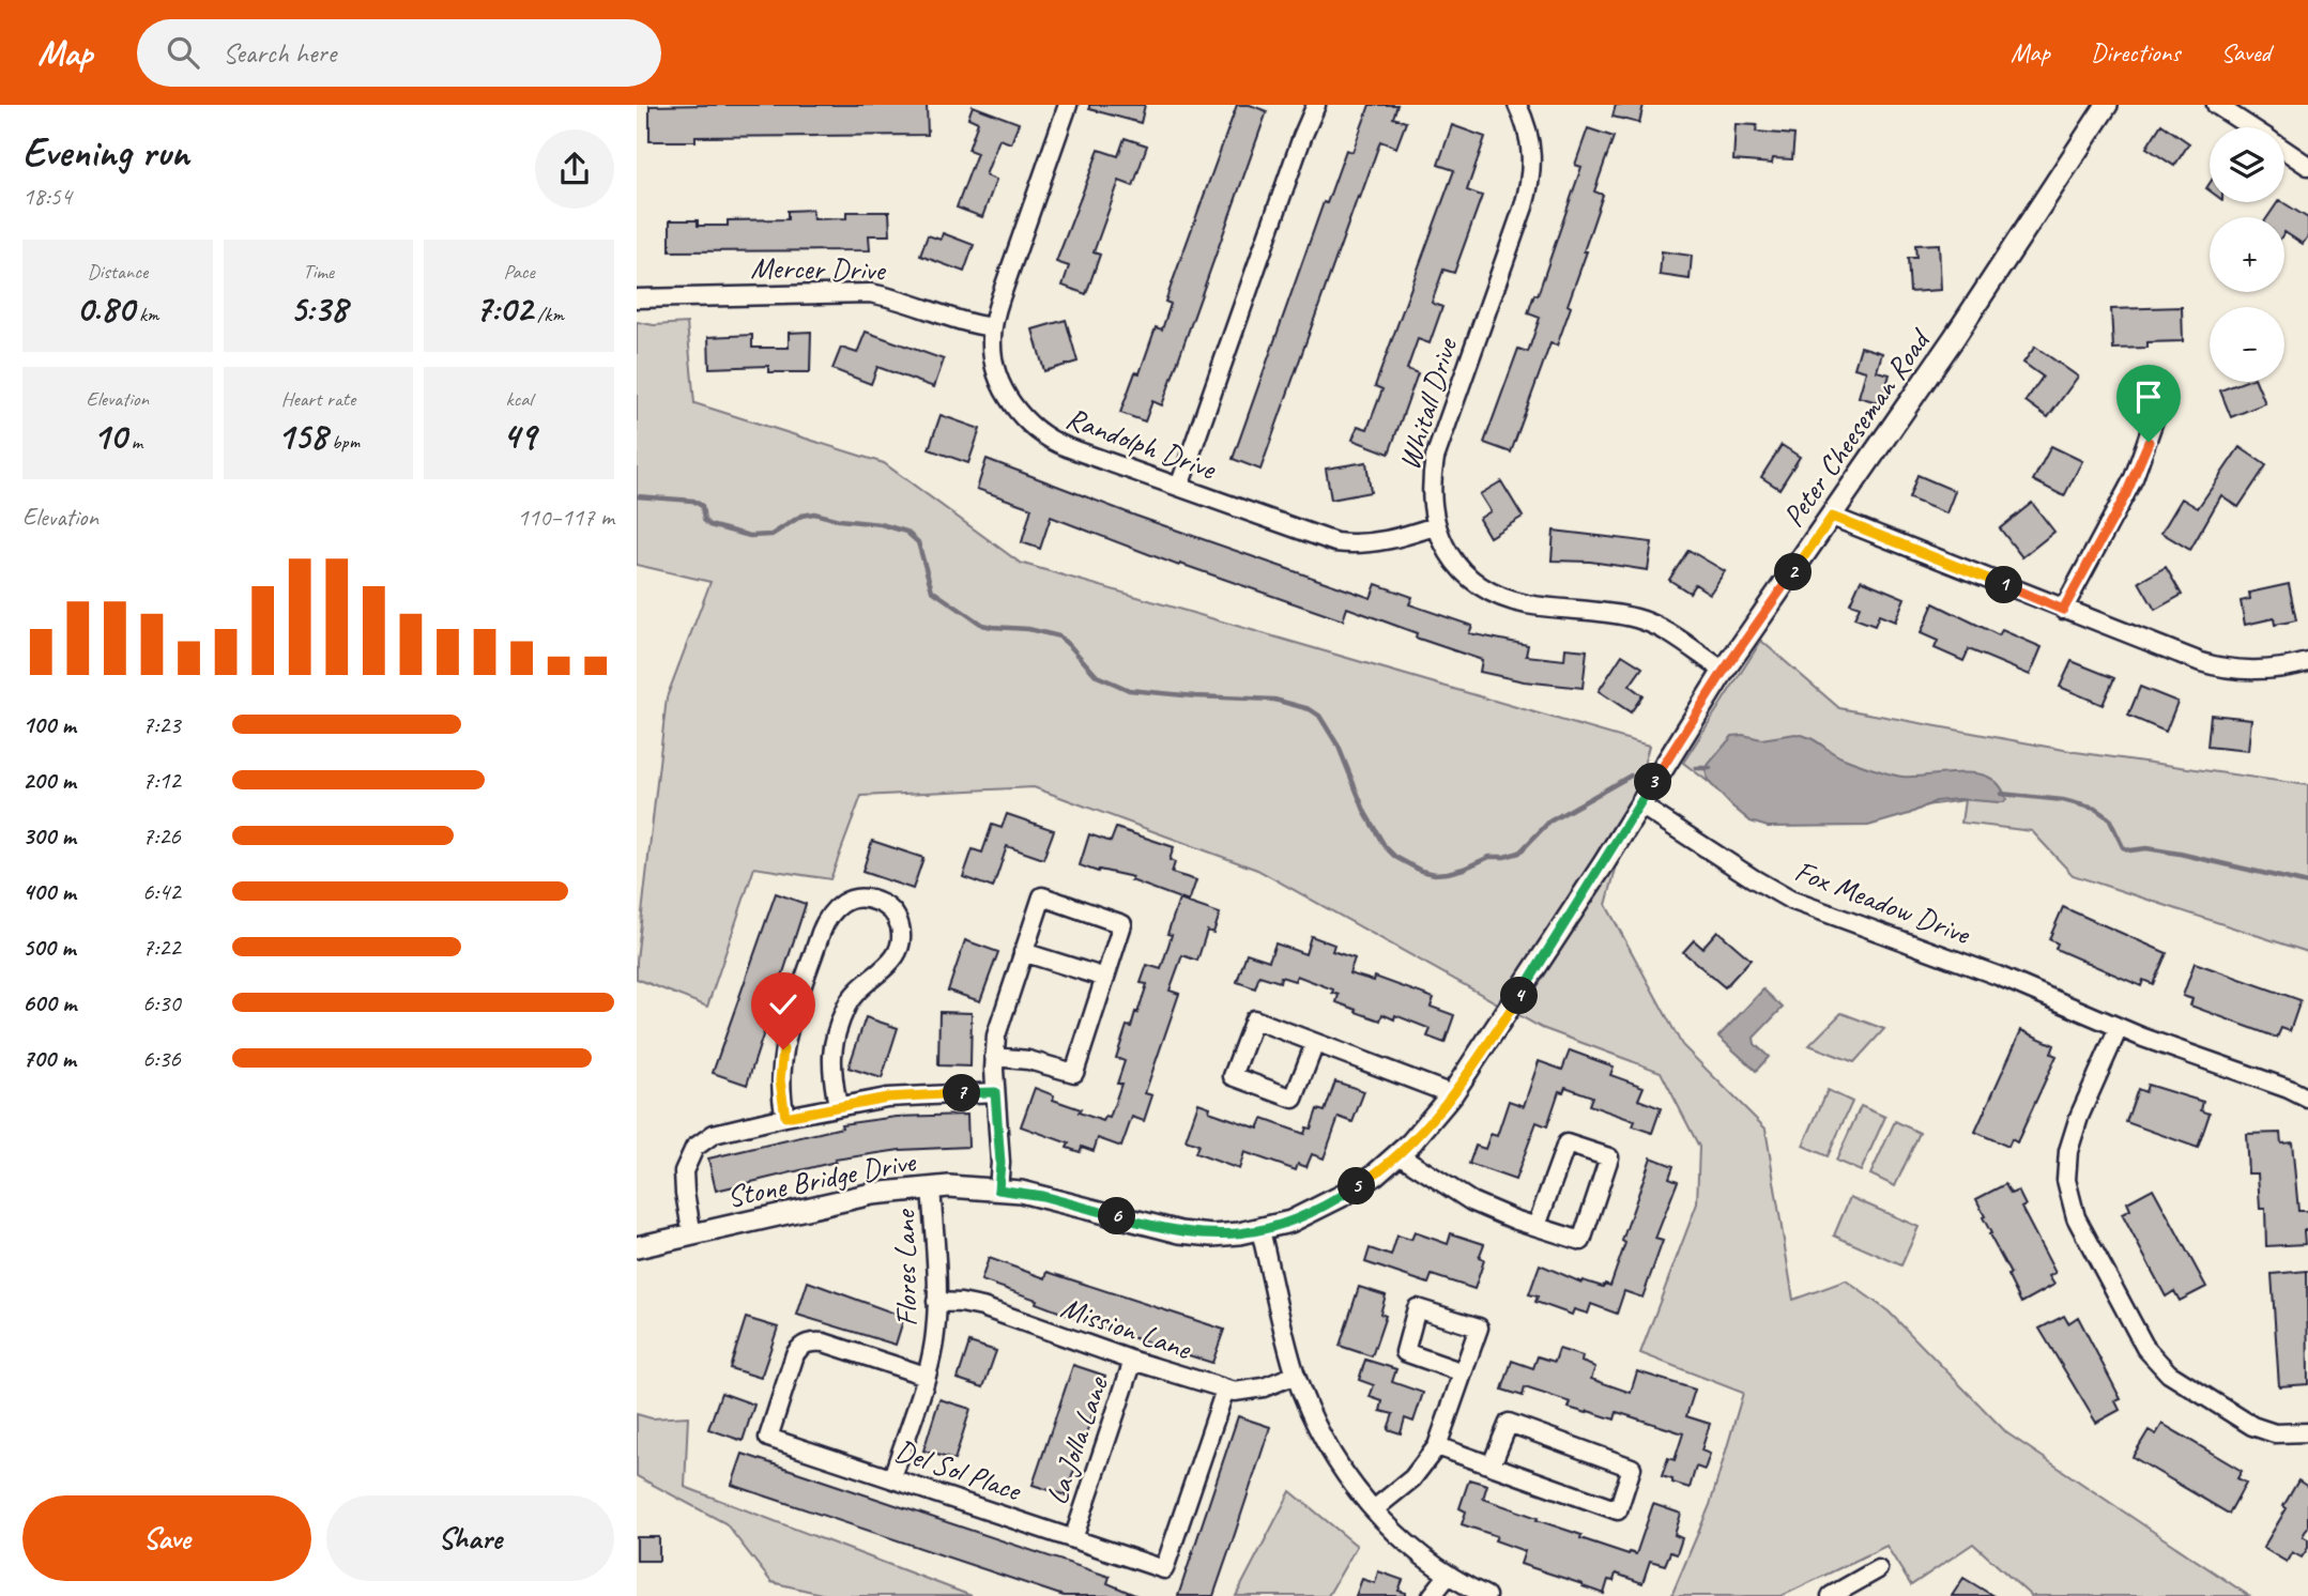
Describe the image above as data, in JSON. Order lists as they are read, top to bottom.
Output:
{
  "streets": {
    "street": [
      "Mercer Drive",
      "Whitall Drive",
      "Peter Cheeseman Road",
      "Randolph Drive",
      "Fox Meadow Drive",
      "Stone Bridge Drive",
      "Flores Lane",
      "Mission Lane",
      "La Jolla Lane",
      "Del Sol Place"
    ]
  },
  "crossings": [
    ["Mercer Drive", "Randolph Drive"],
    ["Whitall Drive", "Peter Cheeseman Road"],
    ["Whitall Drive", "Randolph Drive"],
    ["Peter Cheeseman Road", "Fox Meadow Drive"],
    ["Peter Cheeseman Road", "Stone Bridge Drive"],
    ["Stone Bridge Drive", "Flores Lane"],
    ["Flores Lane", "Mission Lane"],
    ["Flores Lane", "Del Sol Place"],
    ["Mission Lane", "La Jolla Lane"],
    ["Mission Lane", "Del Sol Place"],
    ["La Jolla Lane", "Del Sol Place"]
  ],
  "page": {
    "header": "Map",
    "search": "Search here",
    "nav": ["Map", "Directions", "Saved"],
    "heading": ["Evening run", "18:54"],
    "map_buttons": ["+", "−"],
    "stats": [
      ["Distance", "0.80 km"],
      ["Time", "5:38"],
      ["Pace", "7:02 /km"],
      ["Elevation", "10 m"],
      ["Heart rate", "158 bpm"],
      ["kcal", "49"]
    ],
    "chart": ["Elevation", "110–117 m"],
    "pins": [
      "2",
      "1",
      "3",
      "4",
      "7",
      "5",
      "6"
    ],
    "list": [
      {
        "name": "100 m",
        "note": "7:23"
      },
      {
        "name": "200 m",
        "note": "7:12"
      },
      {
        "name": "300 m",
        "note": "7:26"
      },
      {
        "name": "400 m",
        "note": "6:42"
      },
      {
        "name": "500 m",
        "note": "7:22"
      },
      {
        "name": "600 m",
        "note": "6:30"
      },
      {
        "name": "700 m",
        "note": "6:36"
      }
    ],
    "buttons": ["Save", "Share"]
  }
}
